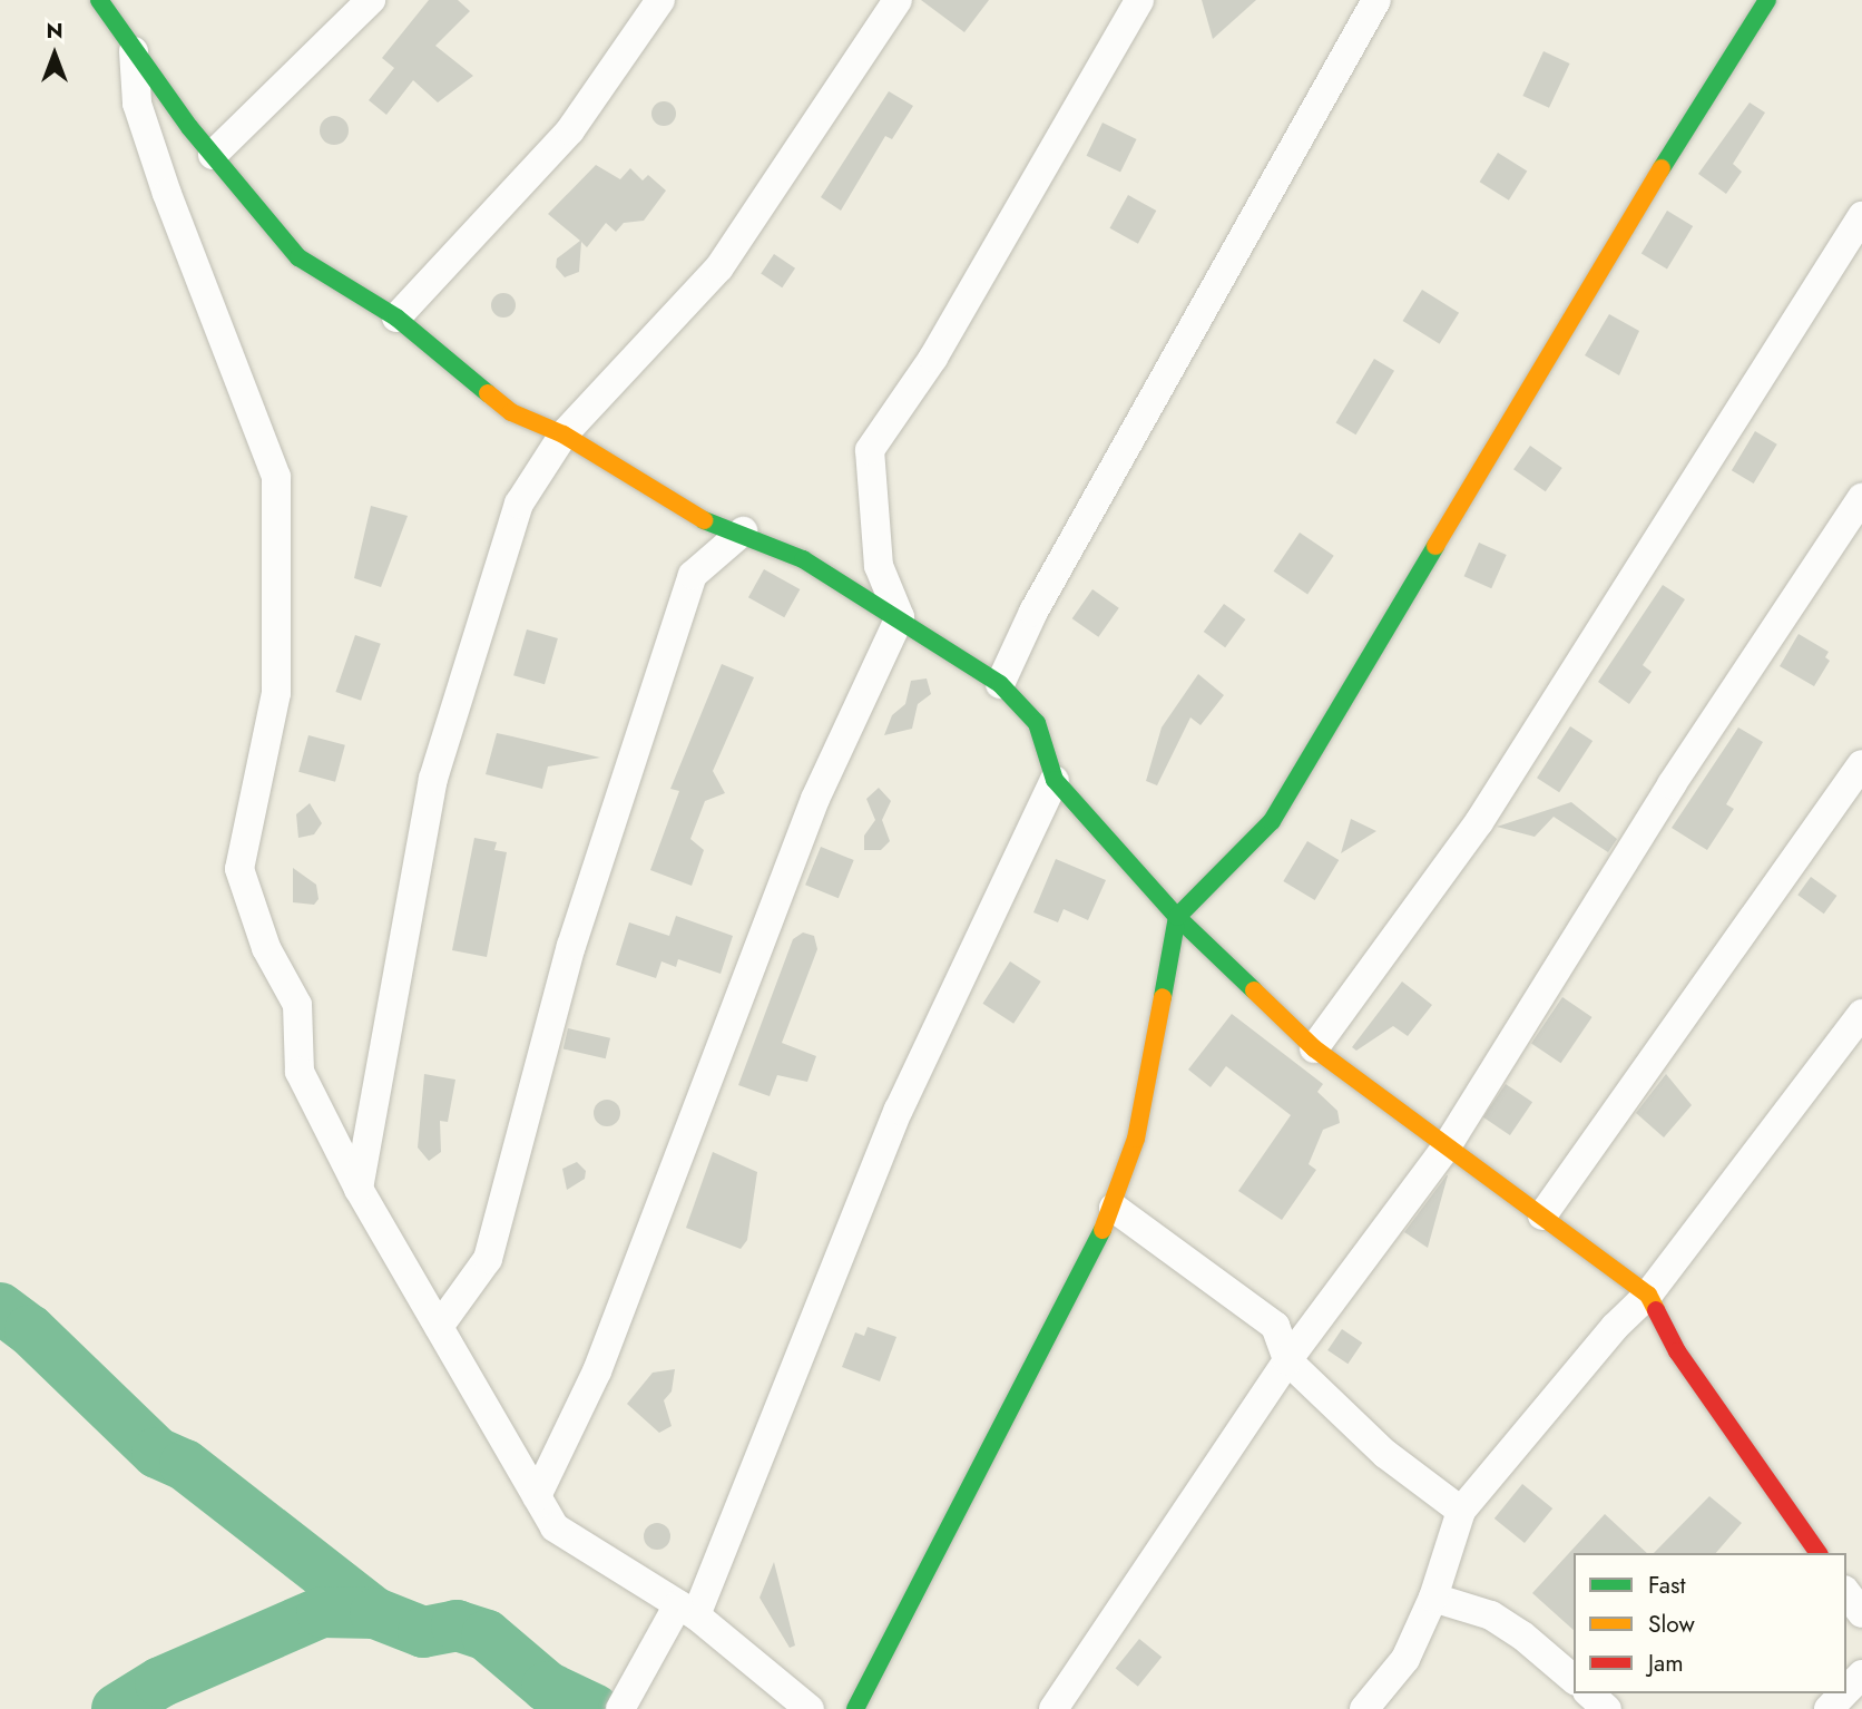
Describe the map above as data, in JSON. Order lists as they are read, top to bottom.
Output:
{
  "legend": ["Fast", "Slow", "Jam"],
  "north": "top"
}
